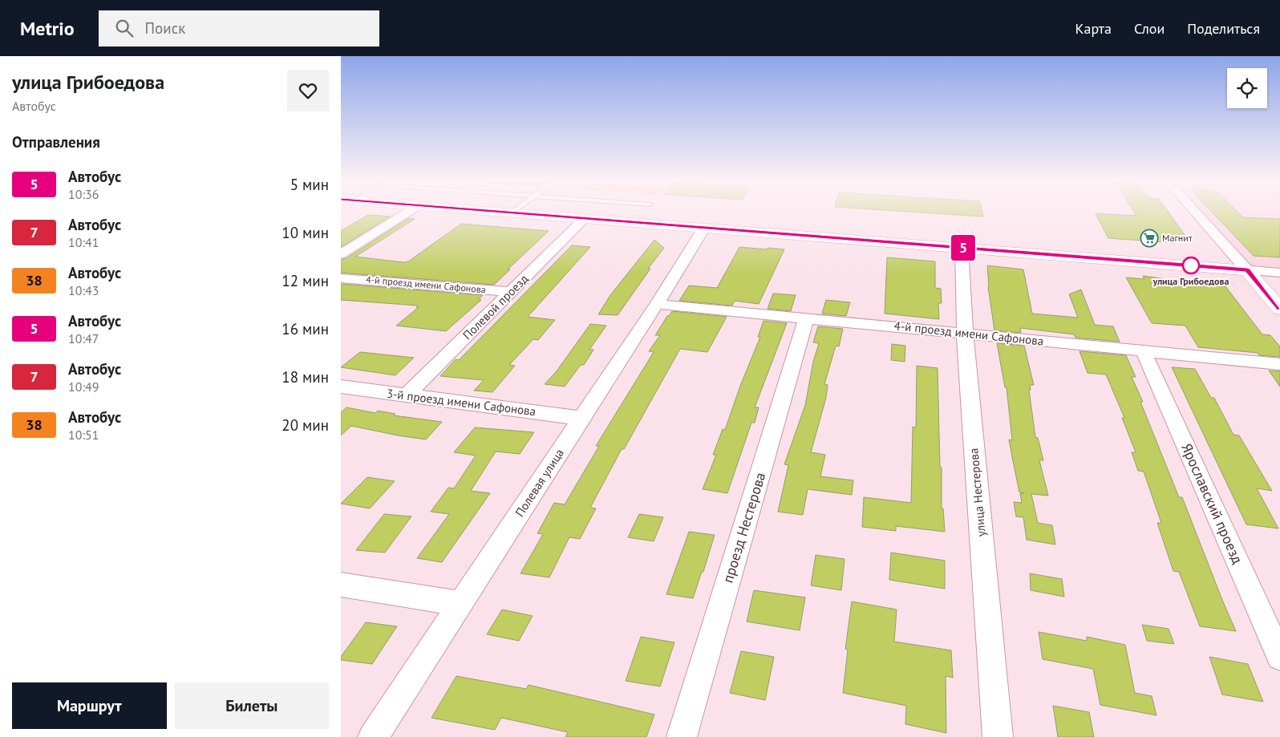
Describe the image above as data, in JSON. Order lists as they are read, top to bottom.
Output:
{
  "streets": {
    "street": [
      "4-й проезд имени Сафонова",
      "Полевой проезд",
      "3-й проезд имени Сафонова",
      "Полевая улица",
      "улица Нестерова",
      "Ярославский проезд",
      "проезд Нестерова"
    ]
  },
  "crossings": [
    ["4-й проезд имени Сафонова", "Полевой проезд"],
    ["4-й проезд имени Сафонова", "Полевая улица"],
    ["4-й проезд имени Сафонова", "улица Нестерова"],
    ["4-й проезд имени Сафонова", "Ярославский проезд"],
    ["4-й проезд имени Сафонова", "проезд Нестерова"],
    ["Полевой проезд", "3-й проезд имени Сафонова"],
    ["3-й проезд имени Сафонова", "Полевая улица"]
  ],
  "places": {
    "supermarket": ["Магнит"],
    "other": ["улица Грибоедова"]
  },
  "lines": ["bus line 5"],
  "page": {
    "header": "Metrio",
    "search": "Поиск",
    "nav": ["Карта", "Слои", "Поделиться"],
    "heading": [
      ["улица Грибоедова", "Автобус"],
      "Отправления"
    ],
    "on_map": "5",
    "list": [
      {
        "mark": "5",
        "name": "Автобус",
        "note": "10:36",
        "value": "5 мин"
      },
      {
        "mark": "7",
        "name": "Автобус",
        "note": "10:41",
        "value": "10 мин"
      },
      {
        "mark": "38",
        "name": "Автобус",
        "note": "10:43",
        "value": "12 мин"
      },
      {
        "mark": "5",
        "name": "Автобус",
        "note": "10:47",
        "value": "16 мин"
      },
      {
        "mark": "7",
        "name": "Автобус",
        "note": "10:49",
        "value": "18 мин"
      },
      {
        "mark": "38",
        "name": "Автобус",
        "note": "10:51",
        "value": "20 мин"
      }
    ],
    "buttons": ["Маршрут", "Билеты"]
  }
}
